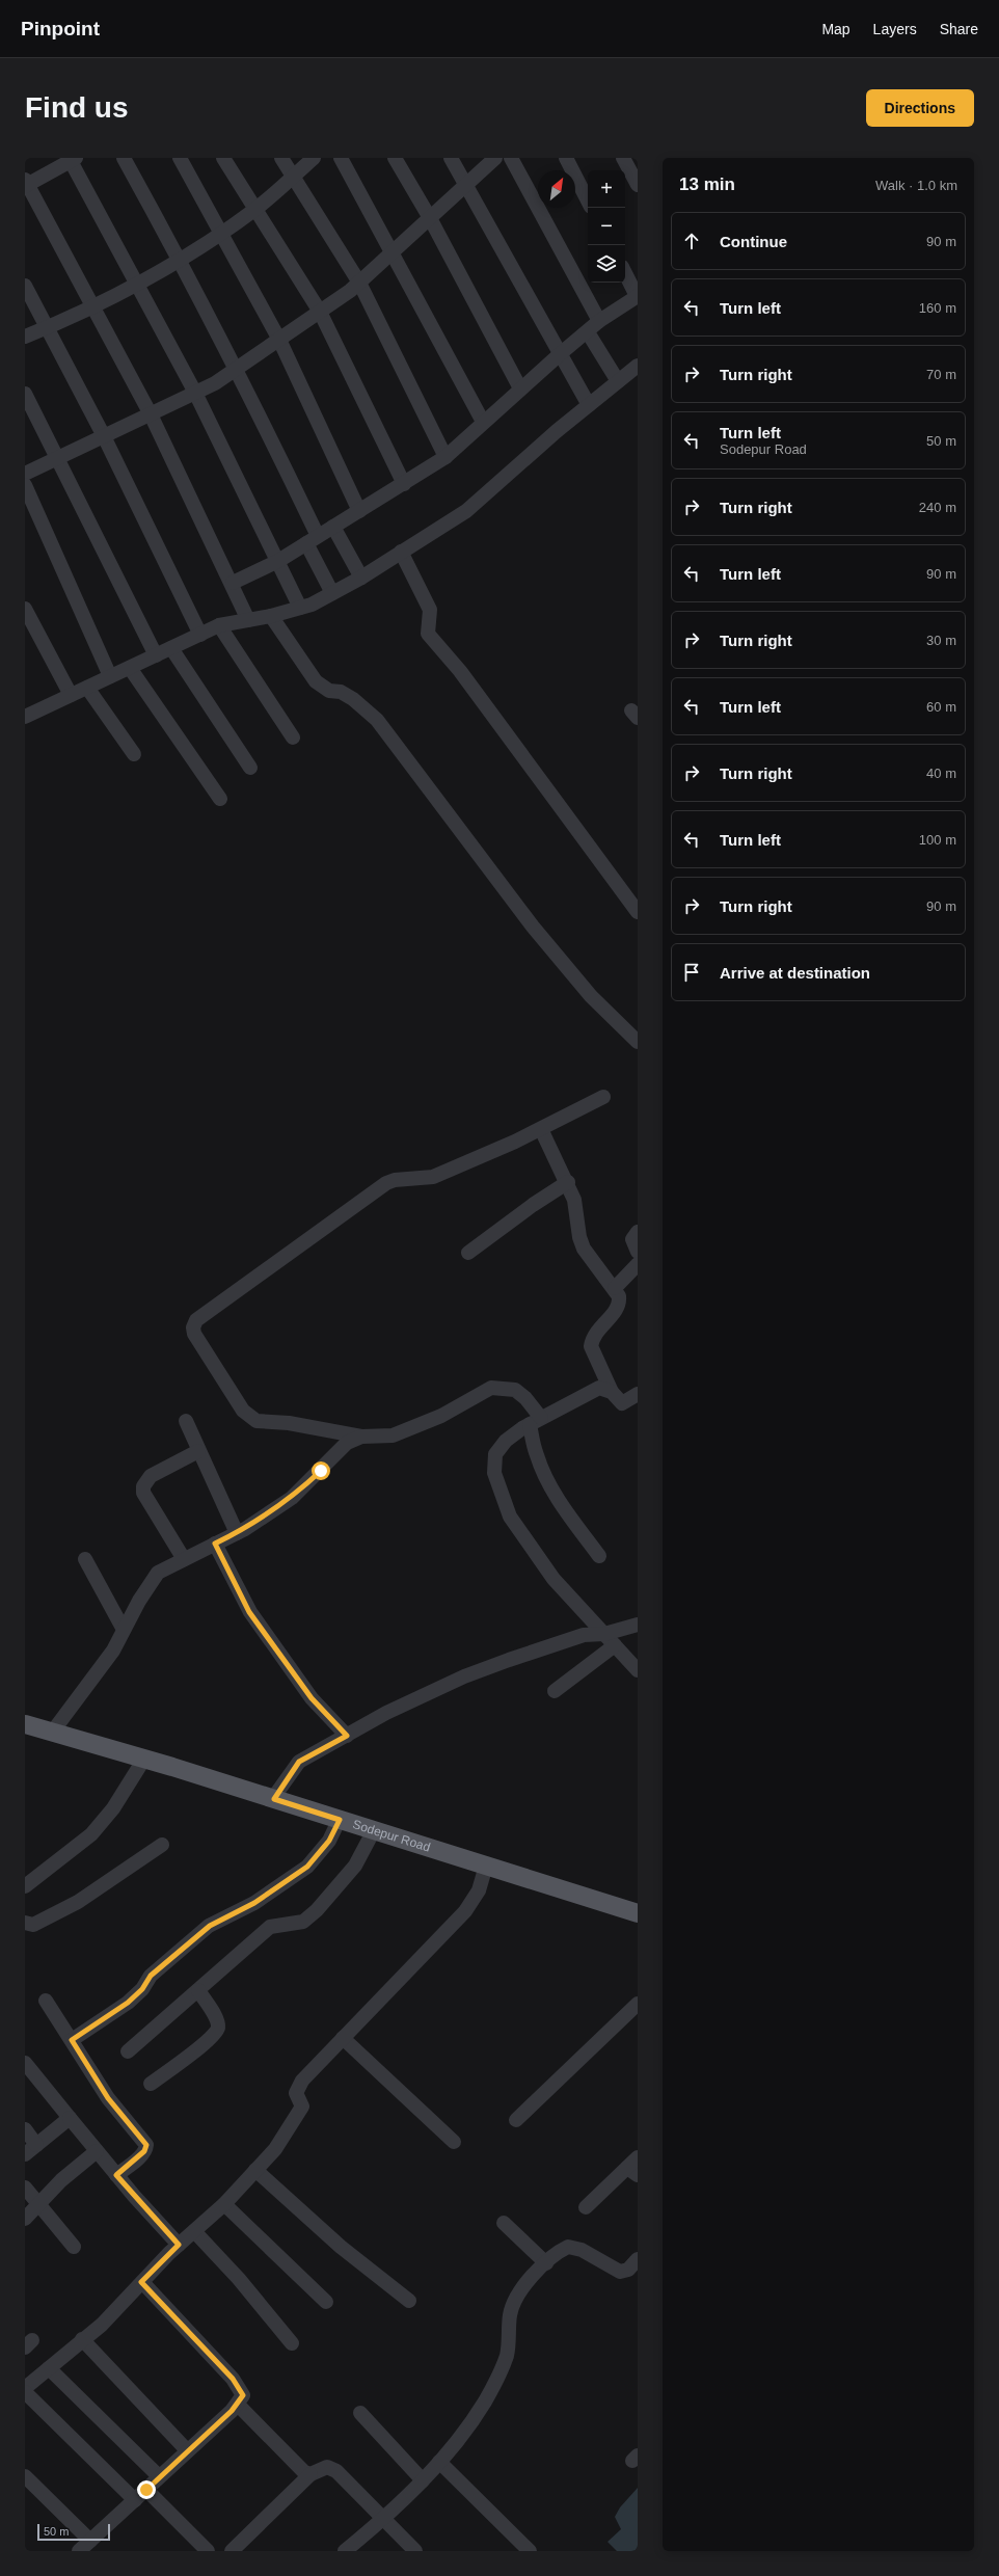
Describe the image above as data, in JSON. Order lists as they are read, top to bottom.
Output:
{
  "streets": {
    "main road": ["Sodepur Road"]
  },
  "scale_bar": "50 m",
  "north": "top right",
  "page": {
    "header": "Pinpoint",
    "nav": ["Map", "Layers", "Share"],
    "buttons": "Directions",
    "title": "Find us",
    "heading": ["13 min", "Walk · 1.0 km"],
    "map_buttons": ["+", "−"],
    "list": [
      ["Continue", "90 m"],
      ["Turn left", "160 m"],
      ["Turn right", "70 m"],
      ["Turn left", "Sodepur Road", "50 m"],
      ["Turn right", "240 m"],
      ["Turn left", "90 m"],
      ["Turn right", "30 m"],
      ["Turn left", "60 m"],
      ["Turn right", "40 m"],
      ["Turn left", "100 m"],
      ["Turn right", "90 m"],
      "Arrive at destination"
    ],
    "scale": "50 m"
  }
}
